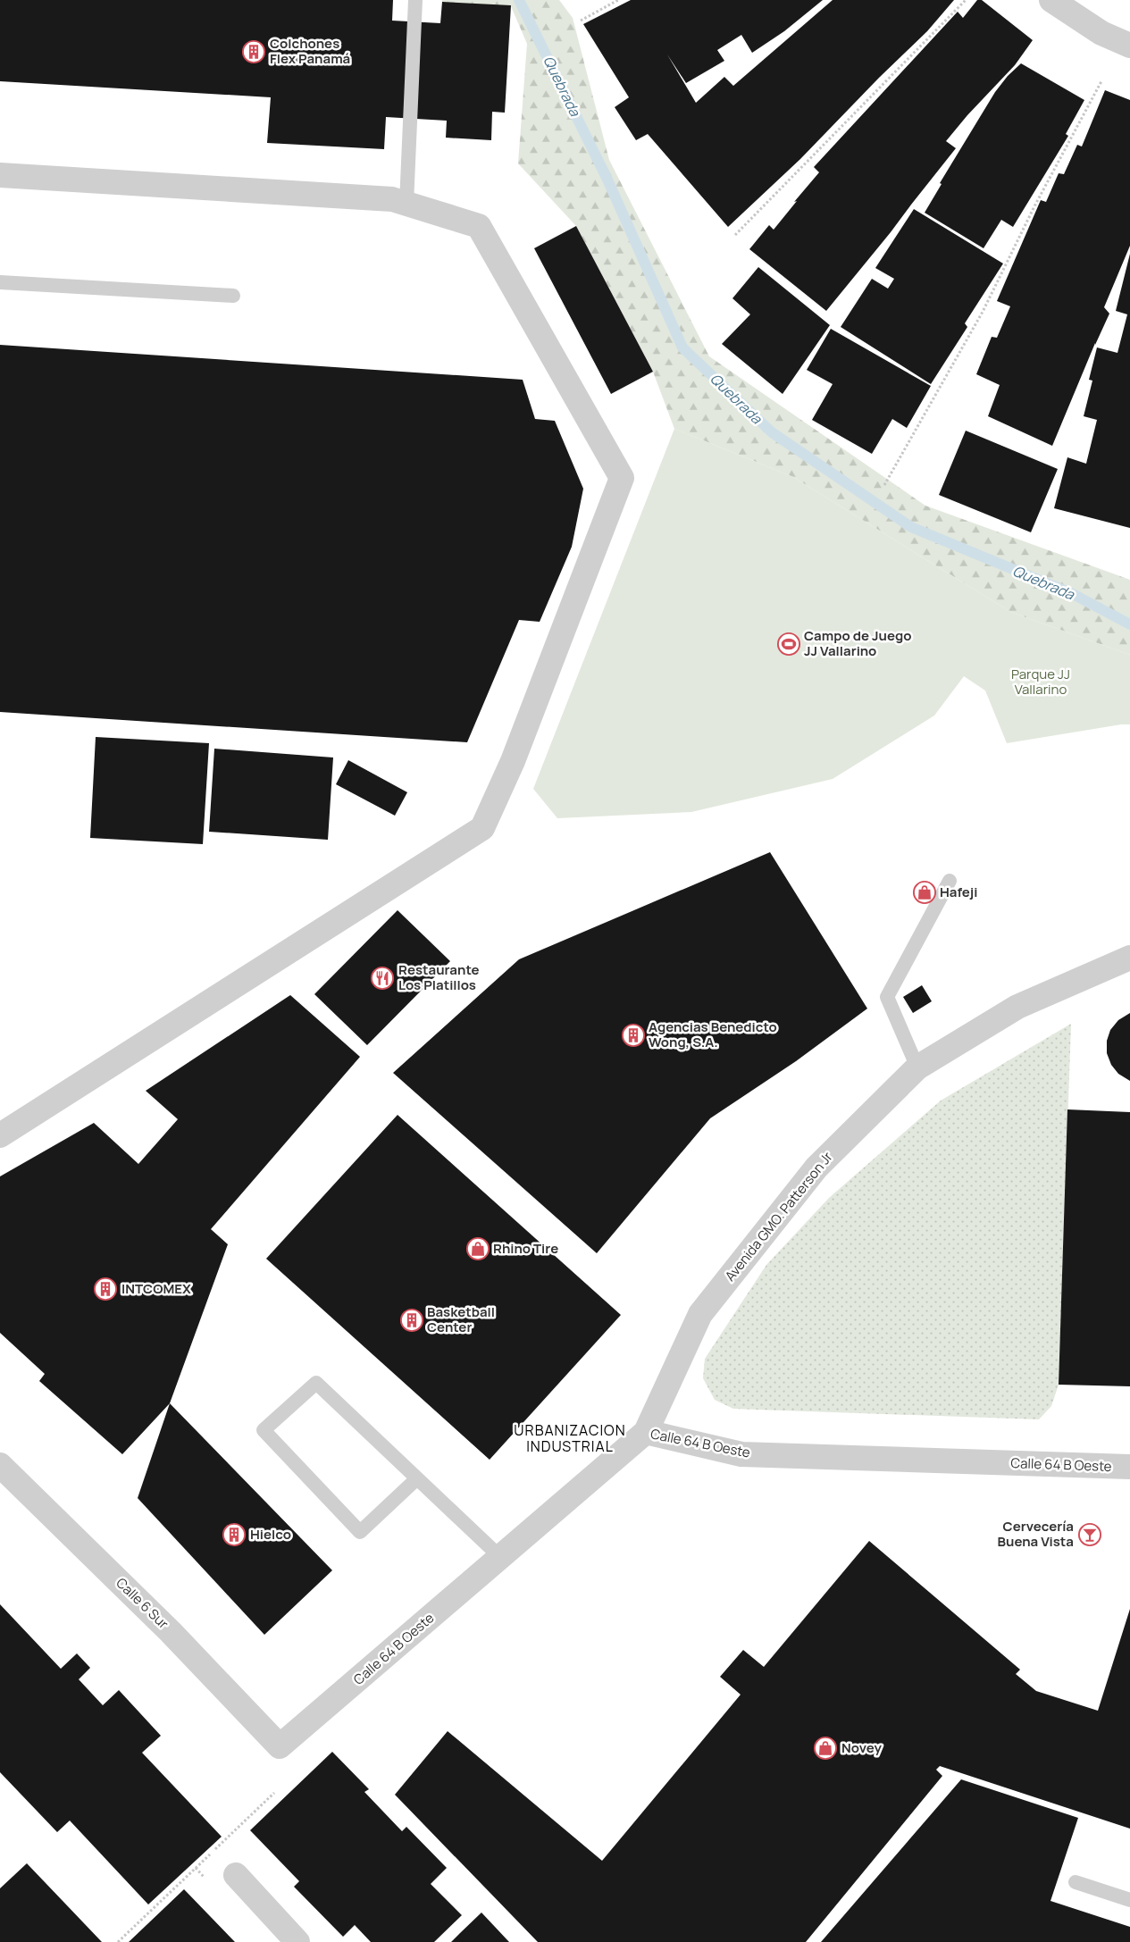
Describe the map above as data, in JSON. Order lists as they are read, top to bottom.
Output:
{
  "streets": {
    "street": ["Avenida GMO. Patterson Jr", "Calle 64 B Oeste", "Calle 6 Sur"]
  },
  "crossings": [
    ["Avenida GMO. Patterson Jr", "Calle 64 B Oeste"],
    ["Calle 64 B Oeste", "Calle 6 Sur"]
  ],
  "districts": ["URBANIZACION INDUSTRIAL"],
  "water": ["Quebrada"],
  "parks": ["Parque JJ Vallarino"],
  "places": {
    "building": [
      "Colchones Flex Panamá",
      "Agencias Benedicto Wong, S.A.",
      "INTCOMEX",
      "Basketball Center",
      "Hielco"
    ],
    "sports": ["Campo de Juego JJ Vallarino"],
    "shop": ["Hafeji", "Rhino Tire", "Novey"],
    "restaurant": ["Restaurante Los Platillos"],
    "bar": ["Cervecería Buena Vista"]
  }
}
